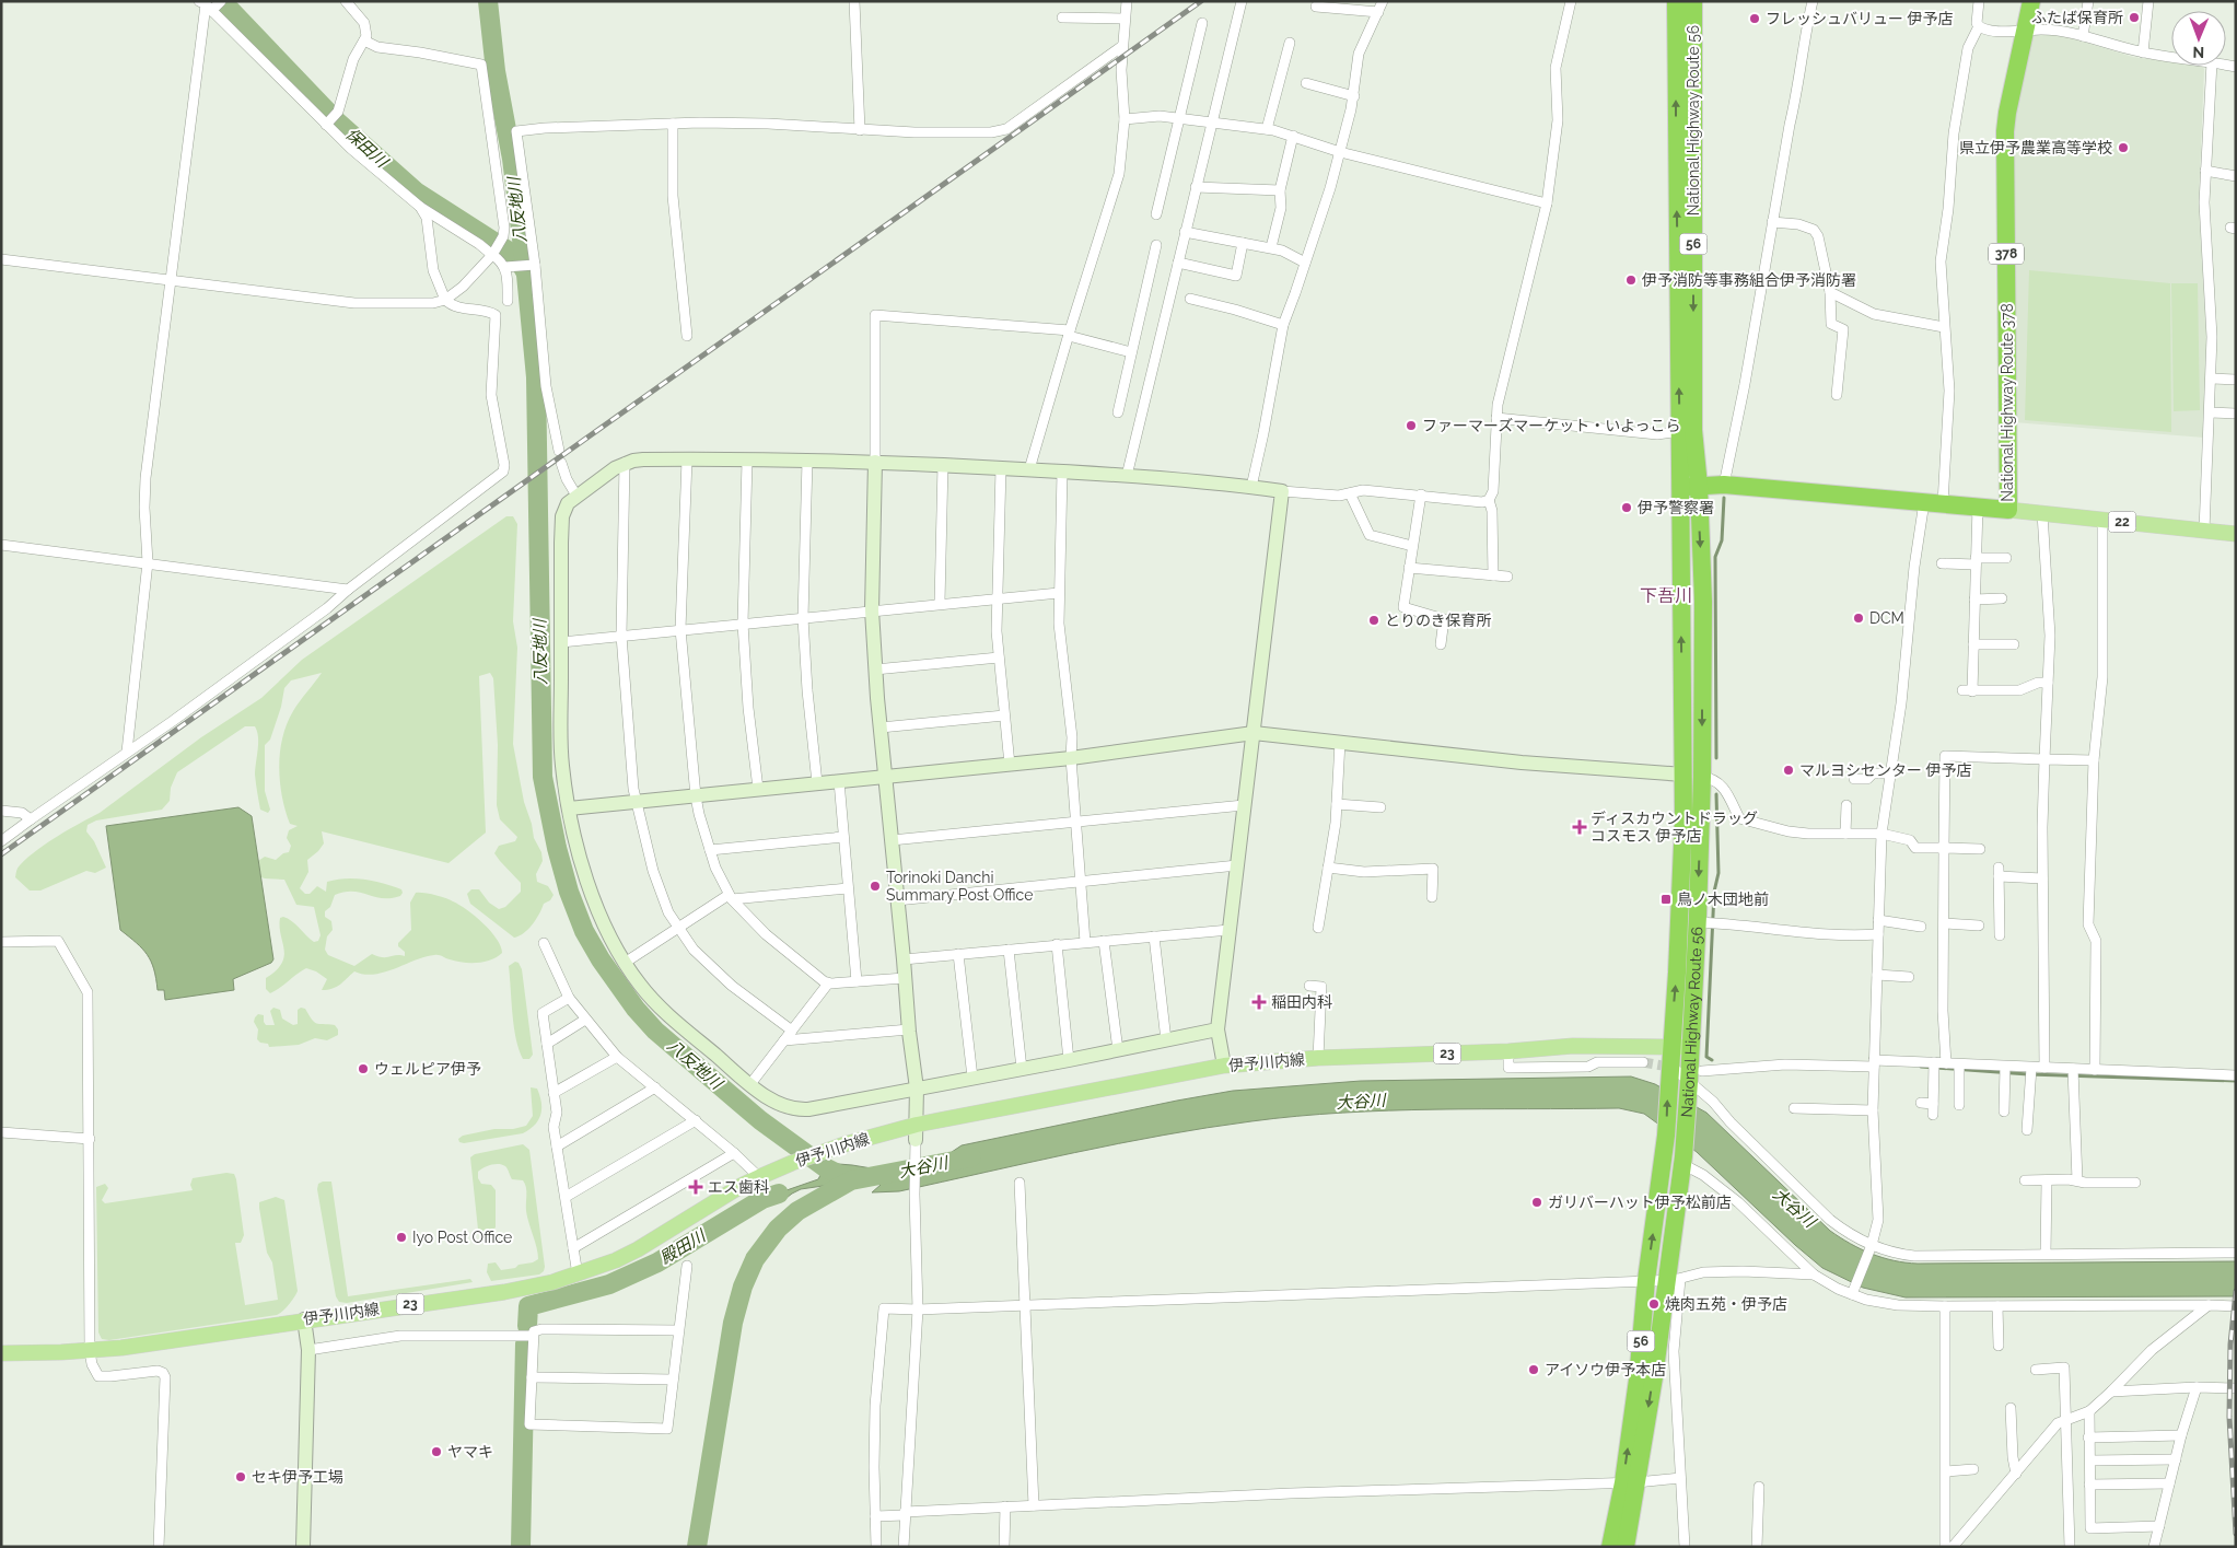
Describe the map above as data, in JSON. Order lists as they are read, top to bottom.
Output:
{
  "streets": {
    "highway": [
      "National Highway Route 56",
      "56",
      "378",
      "National Highway Route 378"
    ],
    "main road": ["22", "23", "伊予川内線"]
  },
  "crossings": [
    ["National Highway Route 56", "National Highway Route 378"],
    ["National Highway Route 56", "伊予川内線"],
    ["National Highway Route 378", "22"]
  ],
  "districts": ["下吾川"],
  "water": [
    "保田川",
    "八反地川",
    "大谷川",
    "殿田川"
  ],
  "places": {
    "other": [
      "ふたば保育所",
      "フレッシュバリュー 伊予店",
      "県立伊予農業高等学校",
      "伊予消防等事務組合伊予消防署",
      "ファーマーズマーケット・いよっこら",
      "伊予警察署",
      "DCM",
      "とりのき保育所",
      "マルヨシセンター 伊予店",
      "Torinoki Danchi Summary Post Office",
      "ウェルピア伊予",
      "ガリバーハット伊予松前店",
      "Iyo Post Office",
      "焼肉五苑・伊予店",
      "アイソウ伊予本店",
      "ヤマキ",
      "セキ伊予工場"
    ],
    "health": ["ディスカウントドラッグ コスモス 伊予店", "稲田内科", "エス歯科"],
    "transit": ["鳥ノ木団地前"]
  },
  "north": "bottom"
}
